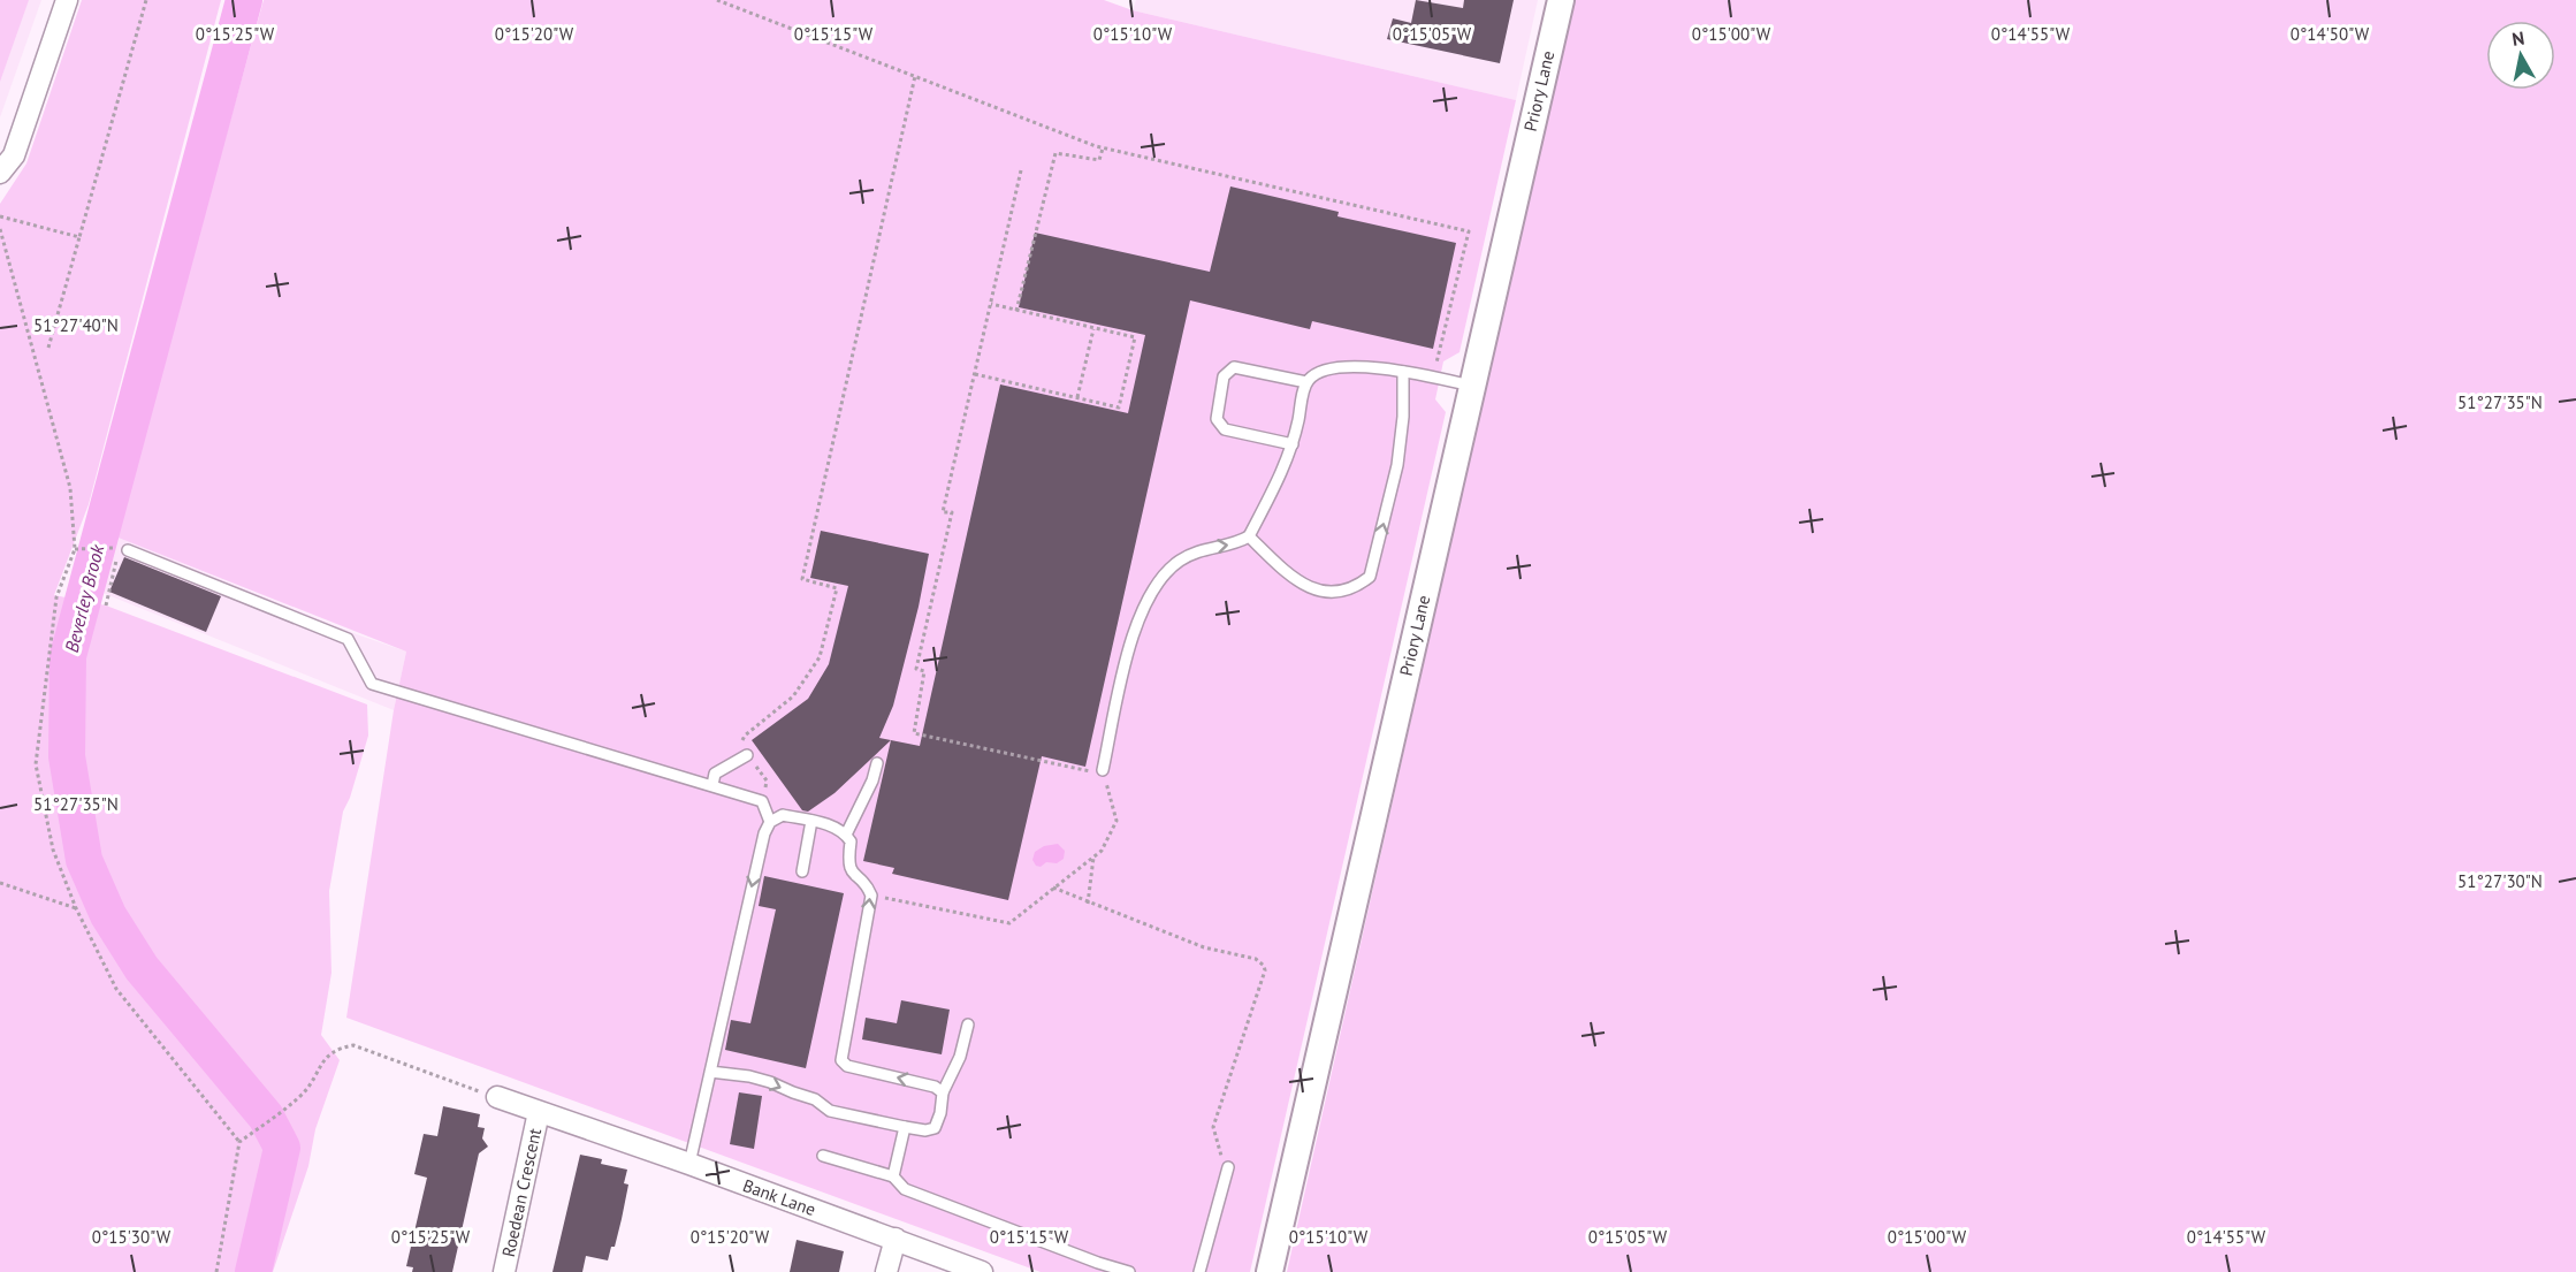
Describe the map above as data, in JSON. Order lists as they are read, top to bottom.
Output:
{
  "streets": {
    "street": ["Priory Lane", "Roedean Crescent", "Bank Lane"]
  },
  "crossings": [
    ["Roedean Crescent", "Bank Lane"]
  ],
  "water": ["Beverley Brook"],
  "north": "top",
  "coordinates": [
    "0°15'25\"W",
    "0°15'20\"W",
    "0°15'10\"W",
    "0°14'55\"W",
    "0°14'50\"W",
    "0°15'15\"W",
    "0°15'05\"W",
    "0°15'00\"W",
    "51°27'40\"N",
    "51°27'35\"N",
    "51°27'30\"N",
    "0°15'30\"W"
  ]
}
